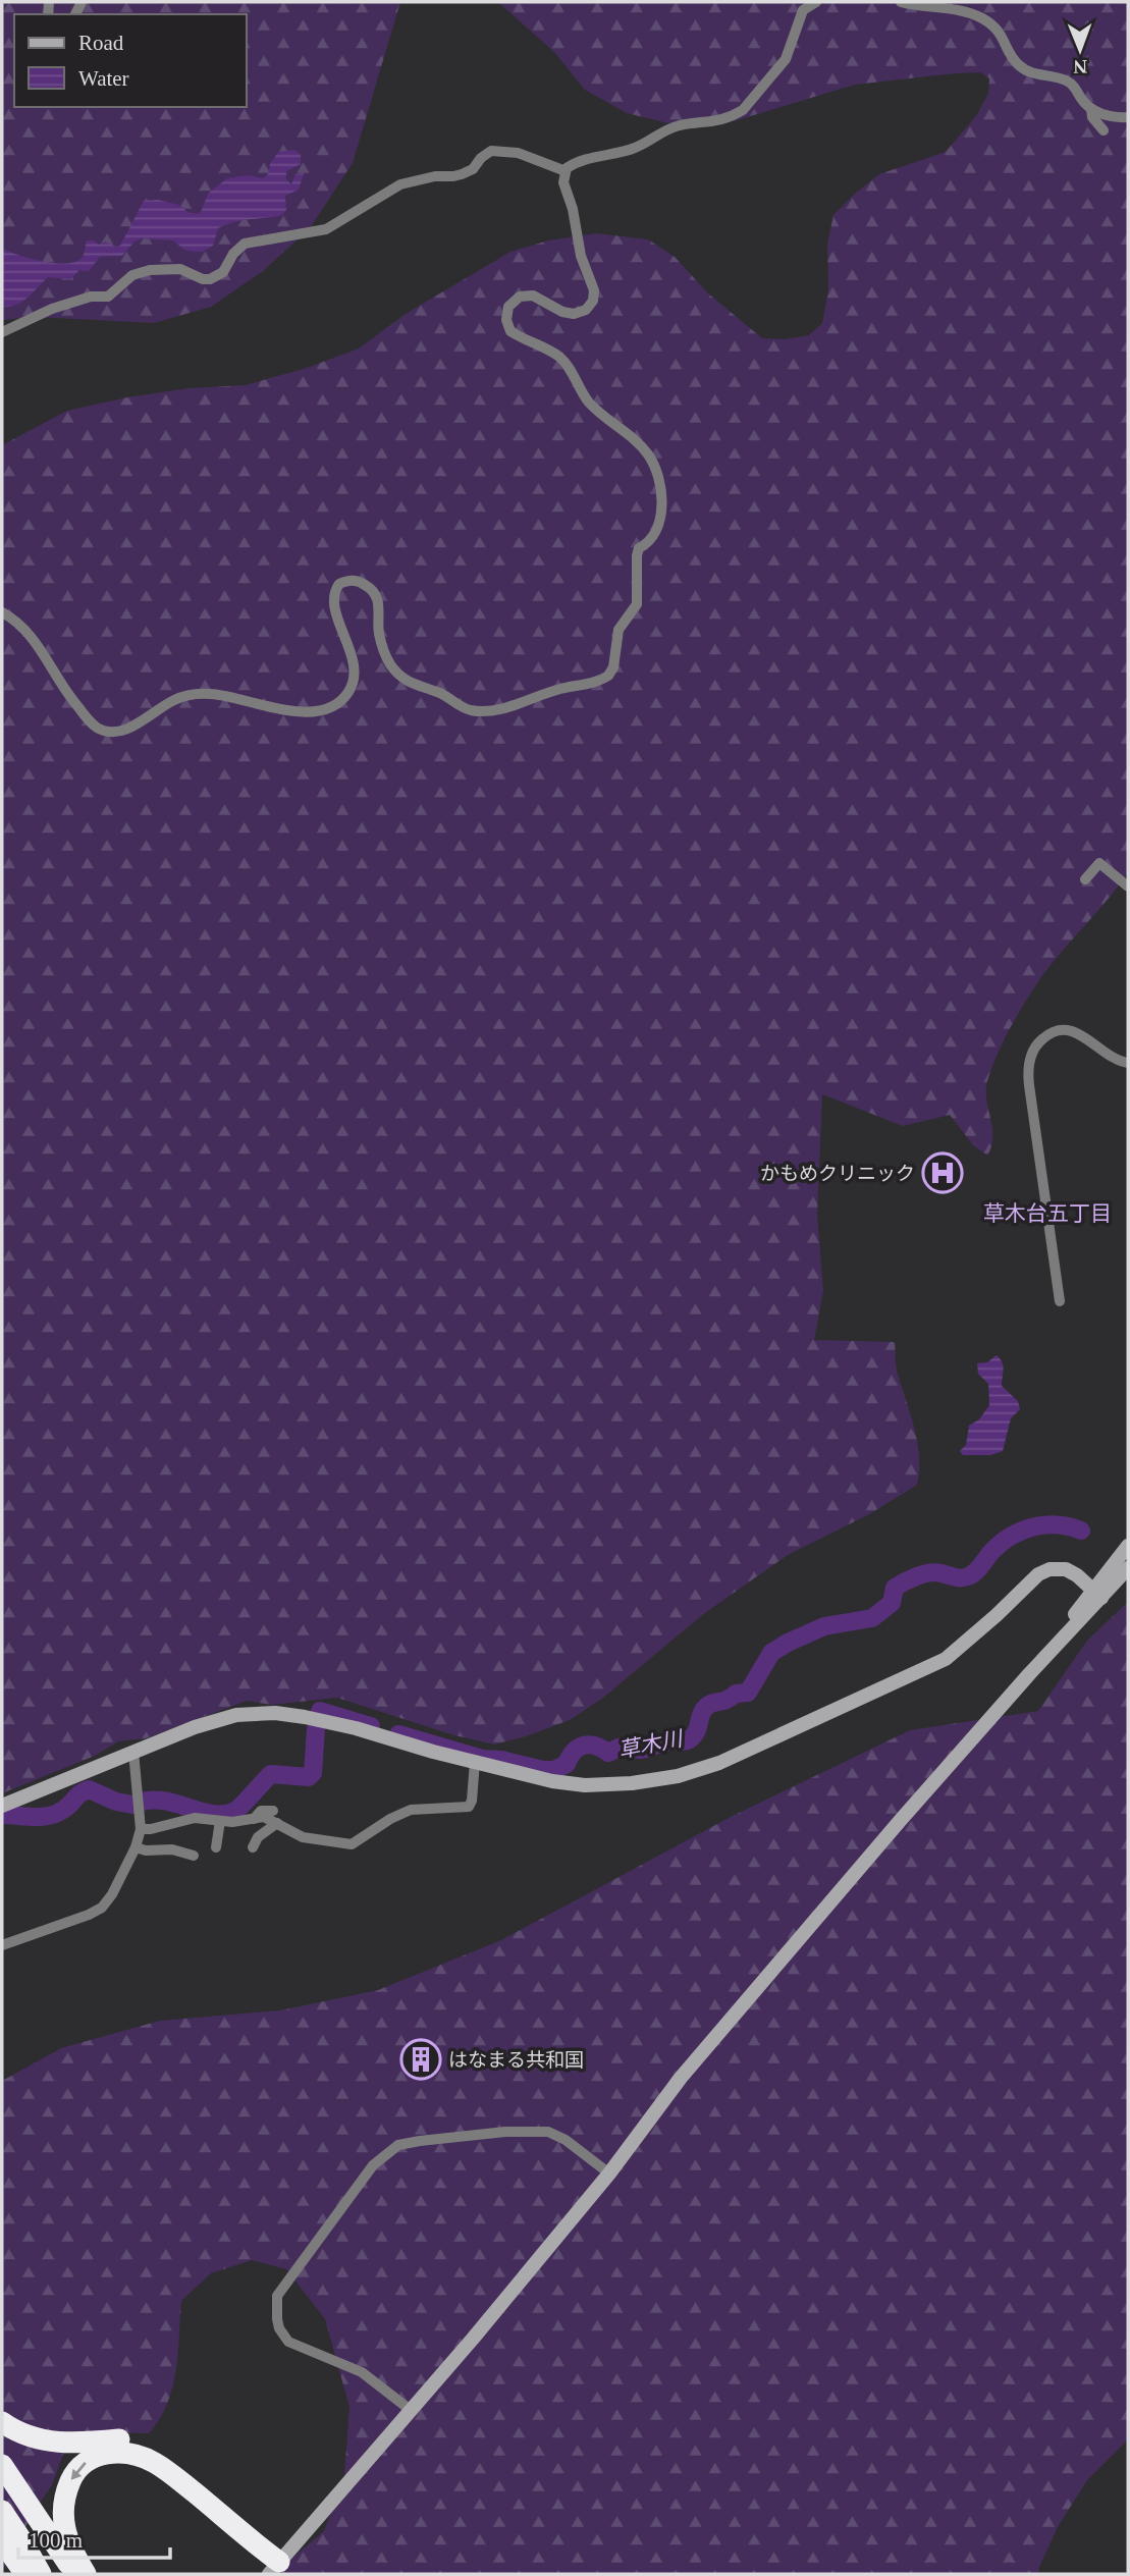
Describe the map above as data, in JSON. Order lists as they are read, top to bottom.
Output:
{
  "districts": ["草木台五丁目"],
  "water": ["草木川"],
  "places": {
    "hospital": ["かもめクリニック"],
    "building": ["はなまる共和国"]
  },
  "legend": ["Road", "Water"],
  "scale_bar": "100 m",
  "north": "bottom"
}
